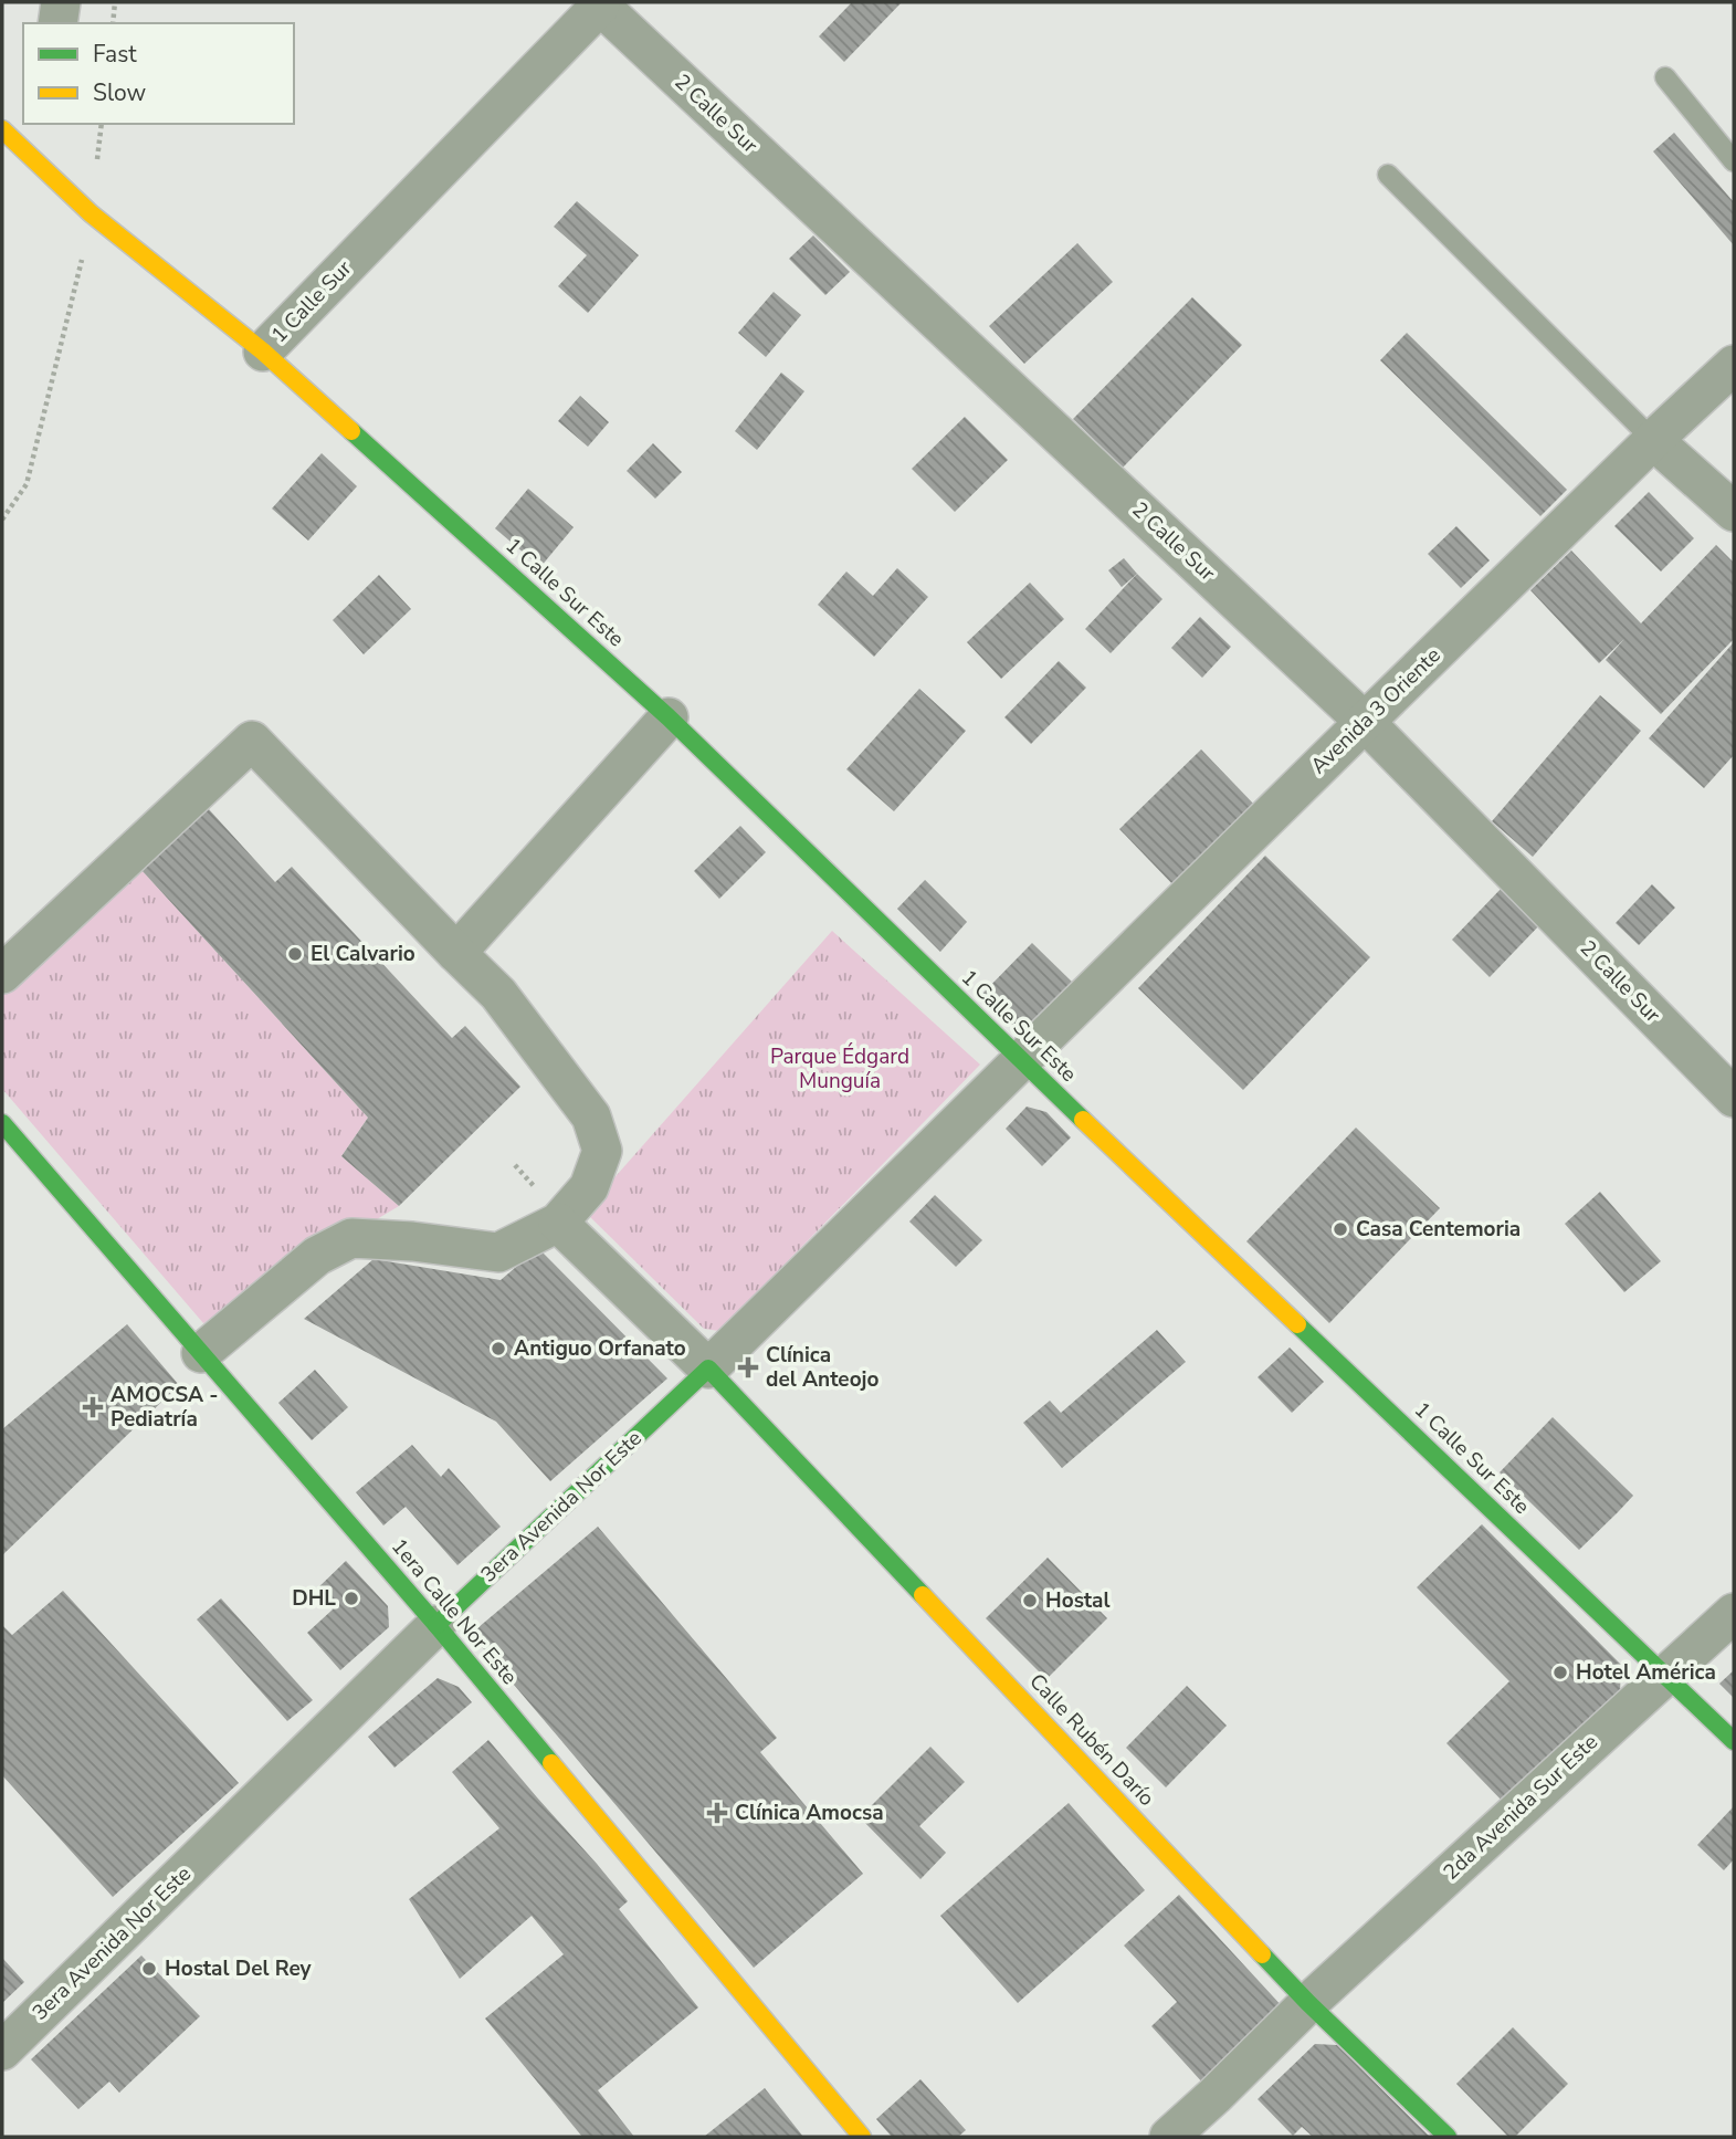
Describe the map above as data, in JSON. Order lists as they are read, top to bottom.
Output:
{
  "streets": {
    "street": [
      "2 Calle Sur",
      "1 Calle Sur",
      "1 Calle Sur Este",
      "Avenida 3 Oriente",
      "3era Avenida Nor Este",
      "1era Calle Nor Este",
      "Calle Rubén Darío",
      "2da Avenida Sur Este"
    ]
  },
  "crossings": [
    ["2 Calle Sur", "1 Calle Sur"],
    ["2 Calle Sur", "Avenida 3 Oriente"],
    ["1 Calle Sur", "1 Calle Sur Este"],
    ["1 Calle Sur Este", "Avenida 3 Oriente"],
    ["1 Calle Sur Este", "3era Avenida Nor Este"],
    ["1 Calle Sur Este", "2da Avenida Sur Este"],
    ["Avenida 3 Oriente", "3era Avenida Nor Este"],
    ["3era Avenida Nor Este", "1era Calle Nor Este"],
    ["3era Avenida Nor Este", "Calle Rubén Darío"],
    ["Calle Rubén Darío", "2da Avenida Sur Este"]
  ],
  "parks": ["Parque Édgard Munguía"],
  "places": {
    "other": [
      "El Calvario",
      "Casa Centemoria",
      "Antiguo Orfanato",
      "DHL",
      "Hostal",
      "Hotel América",
      "Hostal Del Rey"
    ],
    "health": ["Clínica del Anteojo", "AMOCSA - Pediatría", "Clínica Amocsa"]
  },
  "legend": ["Fast", "Slow"]
}
